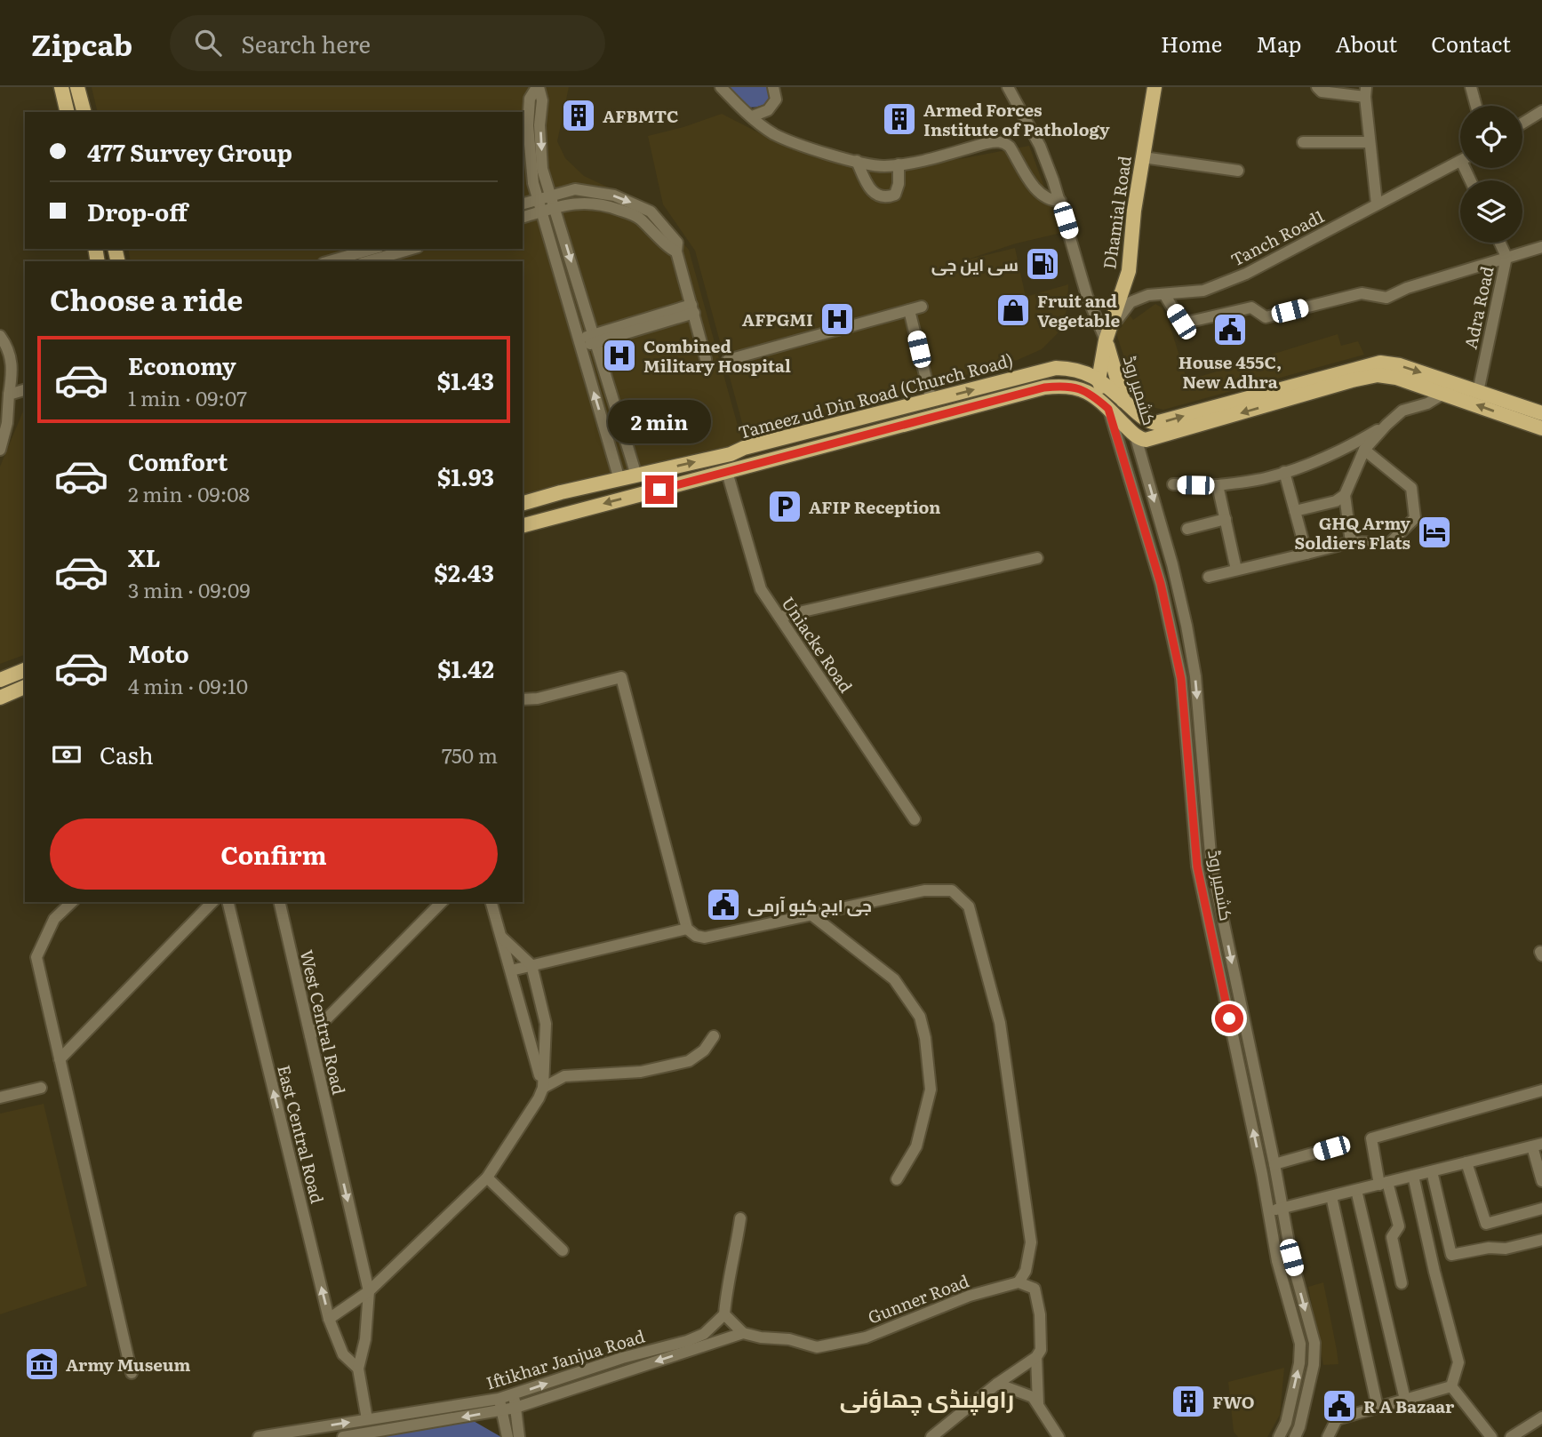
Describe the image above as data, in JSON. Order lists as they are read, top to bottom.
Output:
{
  "streets": {
    "main road": ["Dhamial Road", "کشمیر روڈ", "Tameez ud Din Road (Church Road)"],
    "street": [
      "Tanch Road1",
      "Adra Road",
      "Uniacke Road",
      "West Central Road",
      "East Central Road",
      "Gunner Road",
      "Iftikhar Janjua Road"
    ]
  },
  "crossings": [
    ["Dhamial Road", "Tanch Road1"],
    ["Dhamial Road", "کشمیر روڈ"],
    ["Tanch Road1", "کشمیر روڈ"],
    ["Adra Road", "Tameez ud Din Road (Church Road)"],
    ["کشمیر روڈ", "Tameez ud Din Road (Church Road)"],
    ["Tameez ud Din Road (Church Road)", "Uniacke Road"],
    ["West Central Road", "East Central Road"],
    ["Gunner Road", "Iftikhar Janjua Road"]
  ],
  "one_way": ["East Central Road"],
  "districts": ["راولپنڈی چھاؤنی"],
  "places": {
    "building": ["AFBMTC", "Armed Forces Institute of Pathology", "FWO"],
    "fuel station": ["سی این جی"],
    "shop": ["Fruit and Vegetable"],
    "hospital": ["AFPGMI", "Combined Military Hospital"],
    "public building": ["House 455C, New Adhra", "جی ایچ کیو آرمی", "R A Bazaar"],
    "parking": ["AFIP Reception"],
    "hotel": ["GHQ Army Soldiers Flats"],
    "museum": ["Army Museum"]
  },
  "page": {
    "header": "Zipcab",
    "search": "Search here",
    "nav": [
      "Home",
      "Map",
      "About",
      "Contact"
    ],
    "banner": ["477 Survey Group", "Drop-off"],
    "heading": "Choose a ride",
    "list": [
      {
        "name": "Economy",
        "note": "1 min · 09:07",
        "value": "$1.43"
      },
      {
        "name": "Comfort",
        "note": "2 min · 09:08",
        "value": "$1.93"
      },
      {
        "name": "XL",
        "note": "3 min · 09:09",
        "value": "$2.43"
      },
      {
        "name": "Moto",
        "note": "4 min · 09:10",
        "value": "$1.42"
      }
    ],
    "bubble": "2 min",
    "pay": ["Cash", "750 m"],
    "buttons": "Confirm"
  }
}
